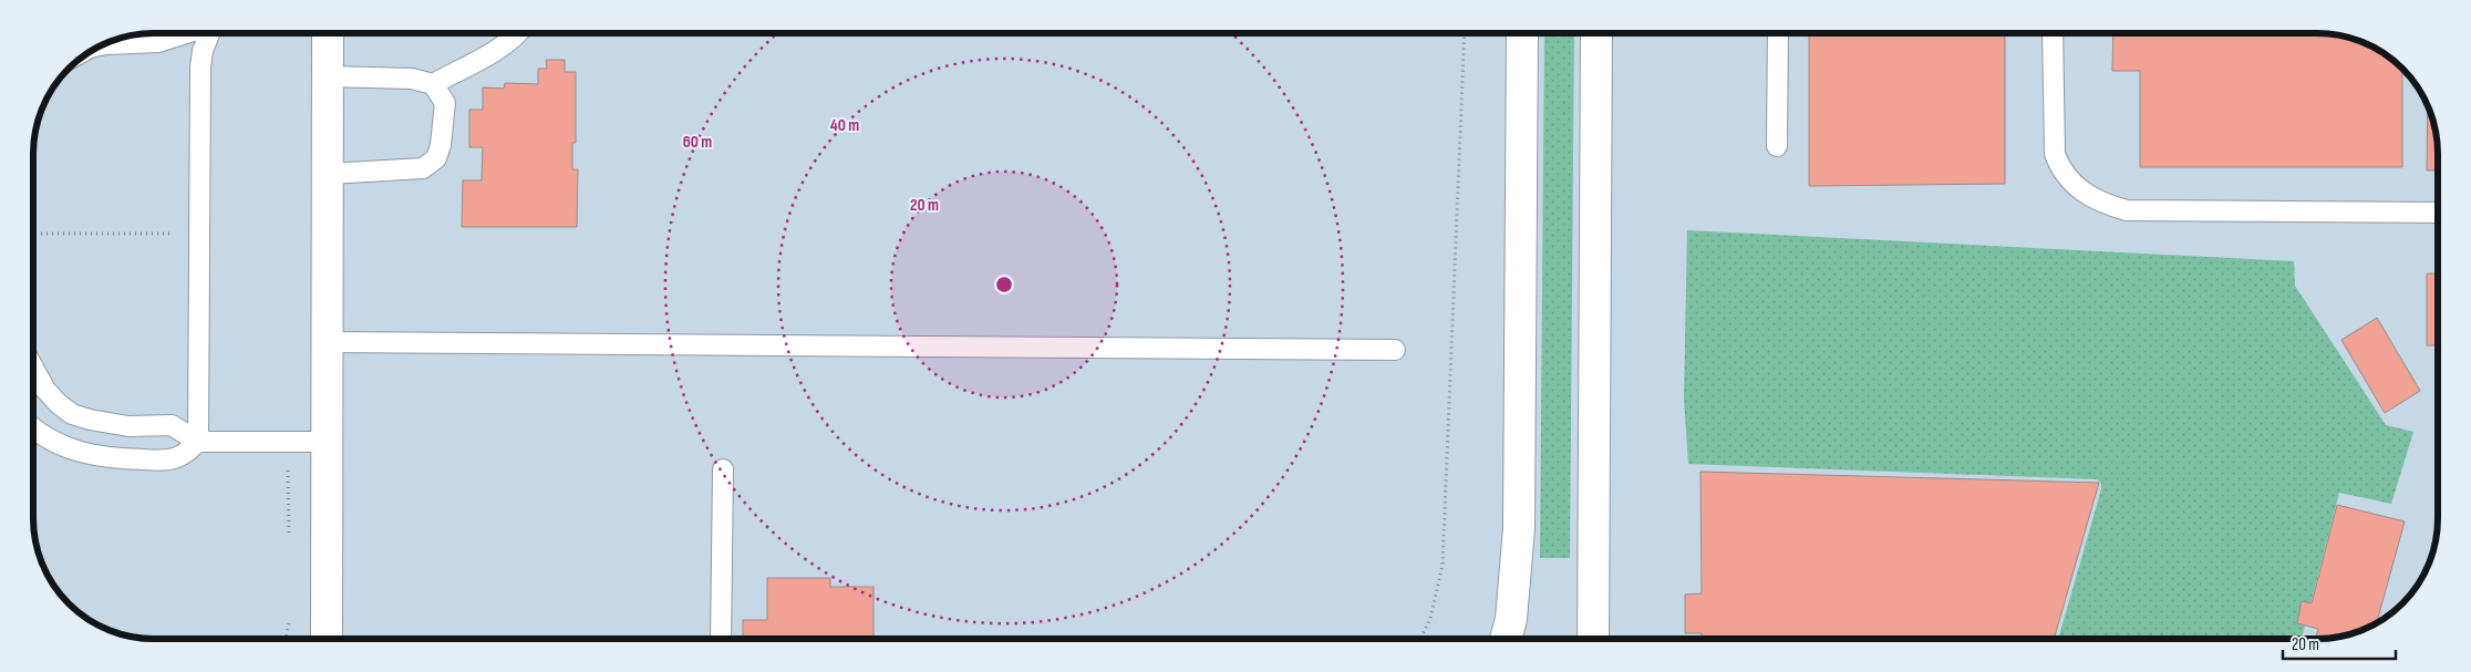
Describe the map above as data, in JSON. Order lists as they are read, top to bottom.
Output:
{
  "scale_bar": "20 m",
  "rings": ["40 m", "60 m", "20 m"]
}
